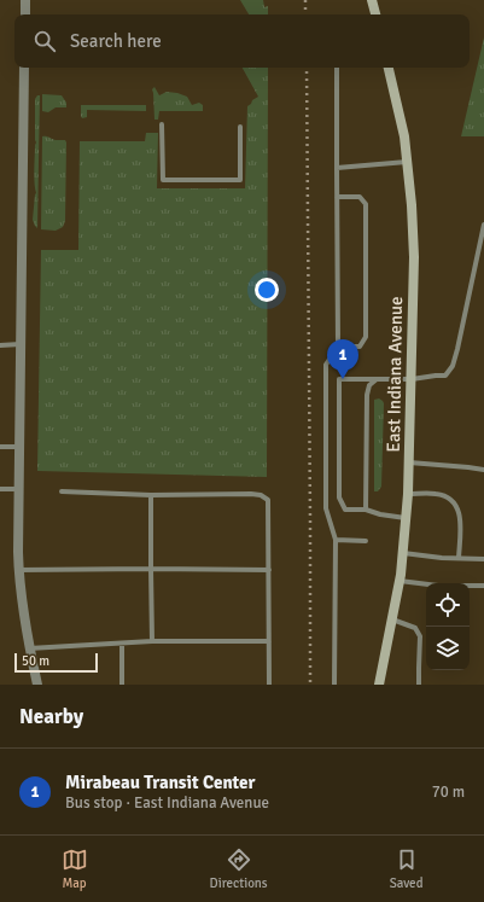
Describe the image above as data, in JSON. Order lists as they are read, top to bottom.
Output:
{
  "streets": {
    "main road": ["East Indiana Avenue"]
  },
  "scale_bar": "50 m",
  "page": {
    "search": "Search here",
    "pins": "1",
    "scale": "50 m",
    "heading": "Nearby",
    "list": [
      {
        "mark": "1",
        "name": "Mirabeau Transit Center",
        "note": "Bus stop · East Indiana Avenue",
        "value": "70 m"
      }
    ],
    "nav": ["Map", "Directions", "Saved"]
  }
}
